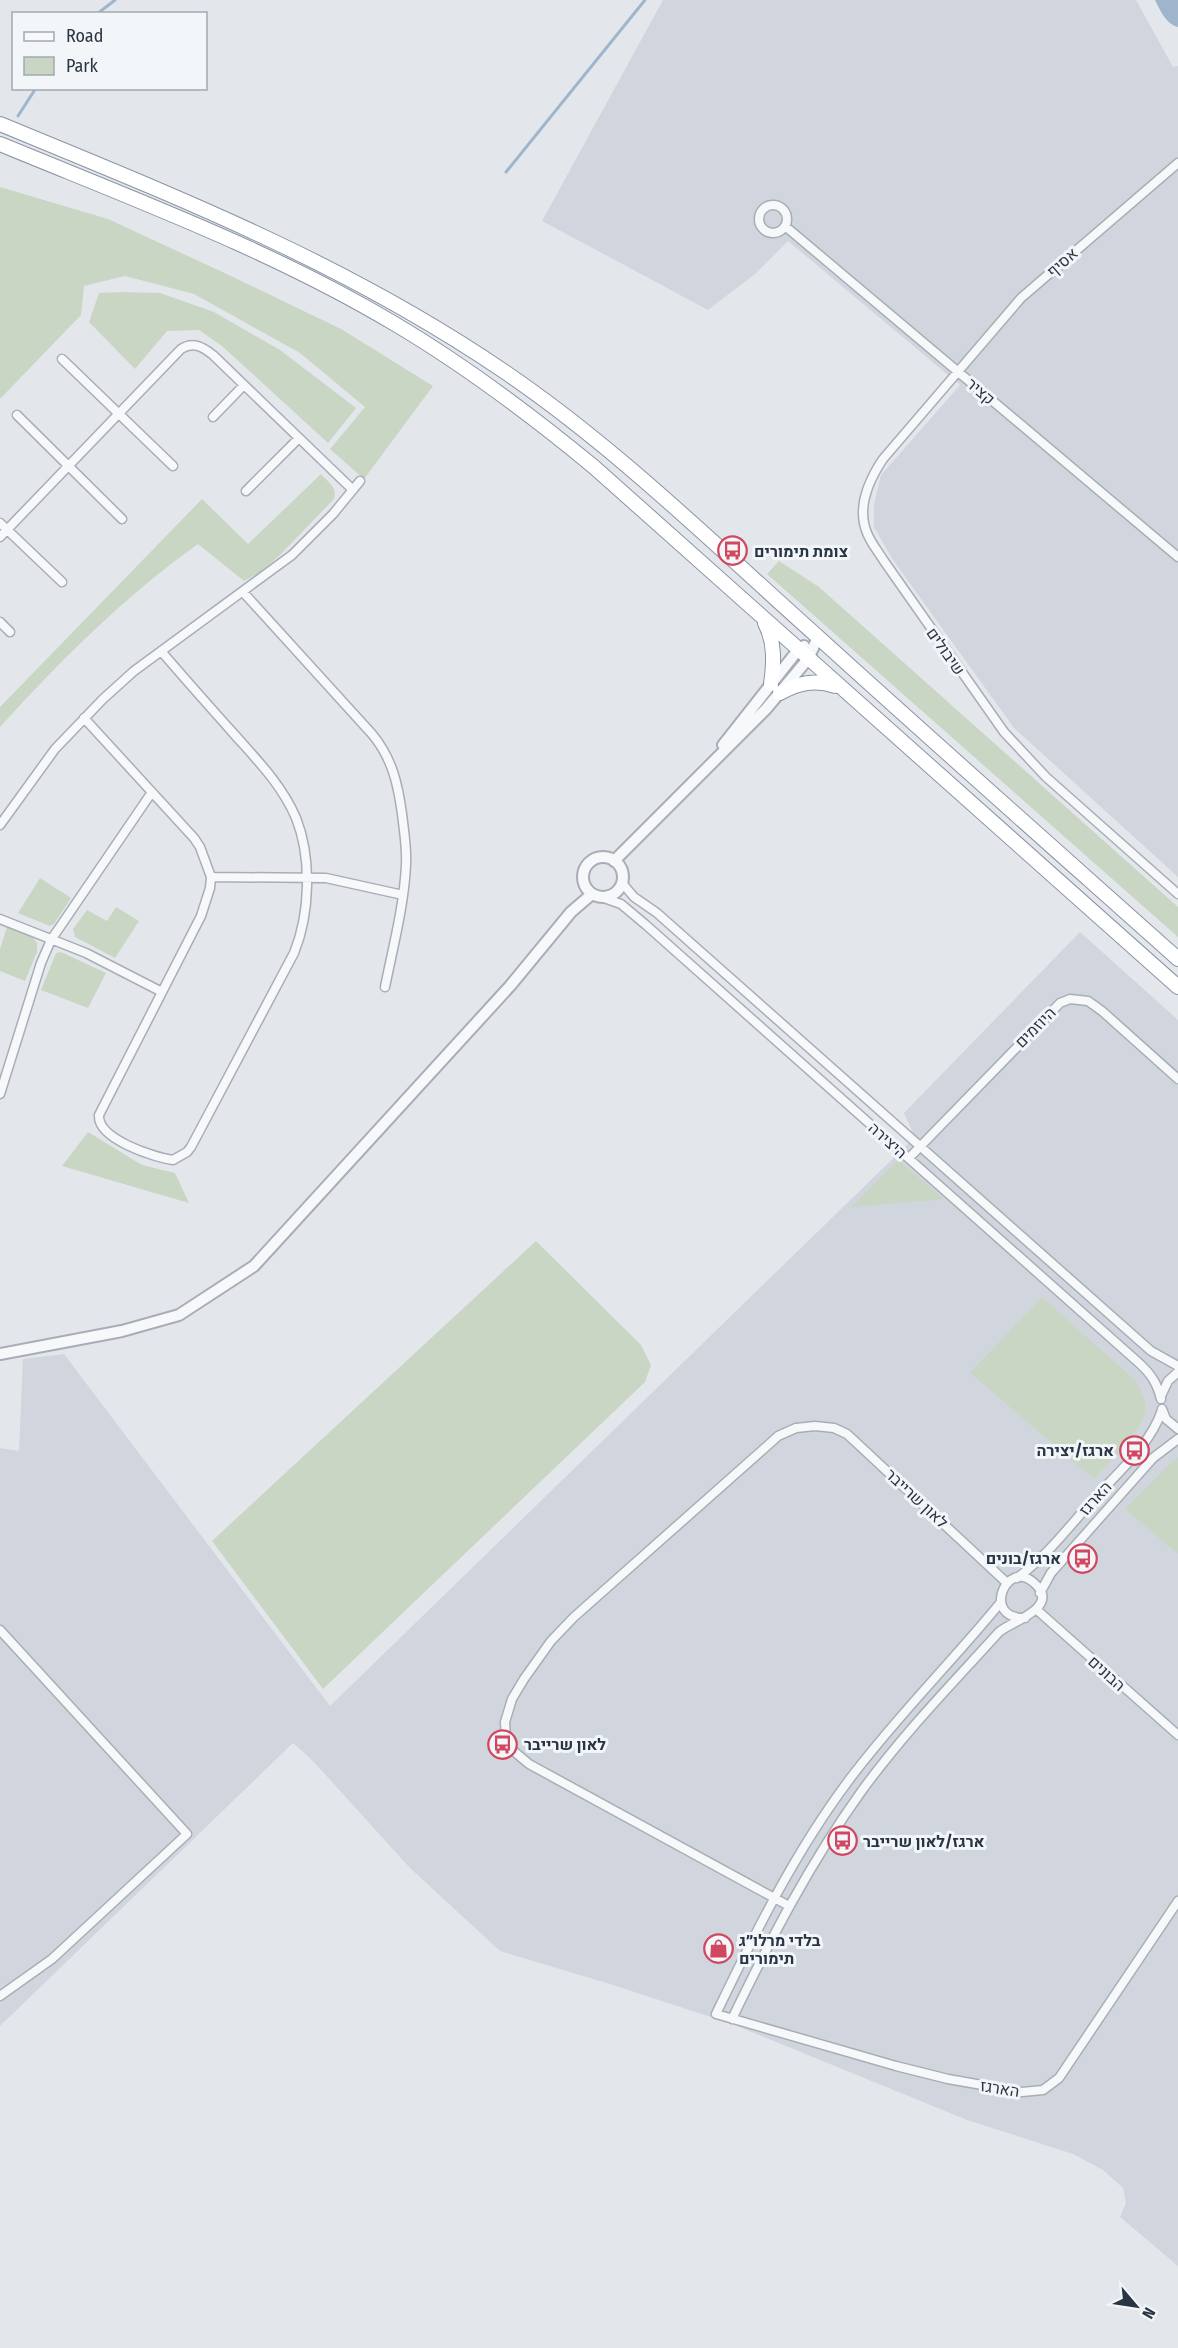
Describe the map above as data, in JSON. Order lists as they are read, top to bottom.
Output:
{
  "streets": {
    "street": [
      "אסיף",
      "קציר",
      "שיבולים",
      "היוזמים",
      "היצירה",
      "לאון שרייבר",
      "הארגז",
      "הבונים"
    ]
  },
  "crossings": [
    ["אסיף", "קציר"],
    ["אסיף", "שיבולים"],
    ["קציר", "שיבולים"],
    ["היוזמים", "היצירה"],
    ["לאון שרייבר", "הארגז"],
    ["לאון שרייבר", "הבונים"],
    ["הארגז", "הבונים"]
  ],
  "places": {
    "bus stop": [
      "צומת תימורים",
      "ארגז/יצירה",
      "ארגז/בונים",
      "לאון שרייבר",
      "ארגז/לאון שרייבר"
    ],
    "shop": ["בלדי מרלו״ג תימורים"]
  },
  "legend": ["Road", "Park"],
  "north": "bottom right"
}
